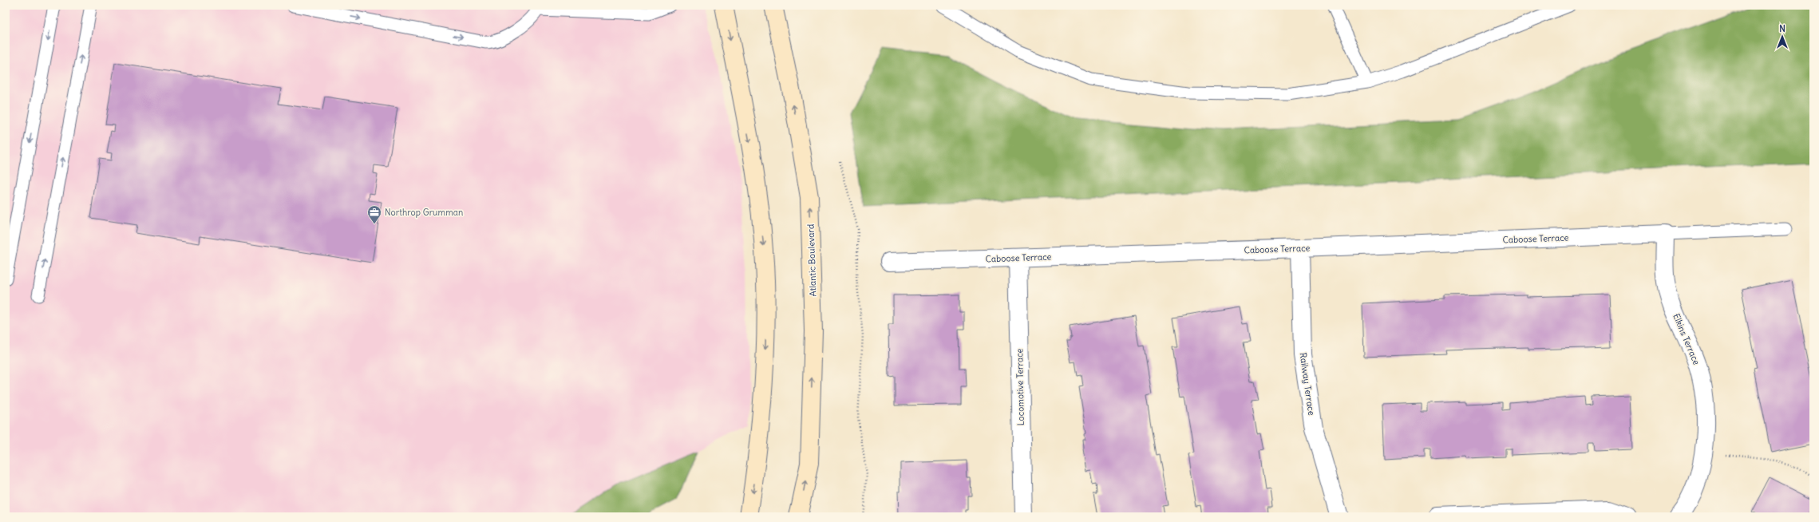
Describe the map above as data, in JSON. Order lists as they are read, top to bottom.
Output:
{
  "streets": {
    "main road": ["Atlantic Boulevard"],
    "street": [
      "Caboose Terrace",
      "Elkins Terrace",
      "Railway Terrace",
      "Locomotive Terrace"
    ]
  },
  "crossings": [
    ["Caboose Terrace", "Elkins Terrace"],
    ["Caboose Terrace", "Railway Terrace"],
    ["Caboose Terrace", "Locomotive Terrace"]
  ],
  "places": {
    "office": ["Northrop Grumman"]
  },
  "north": "top"
}
